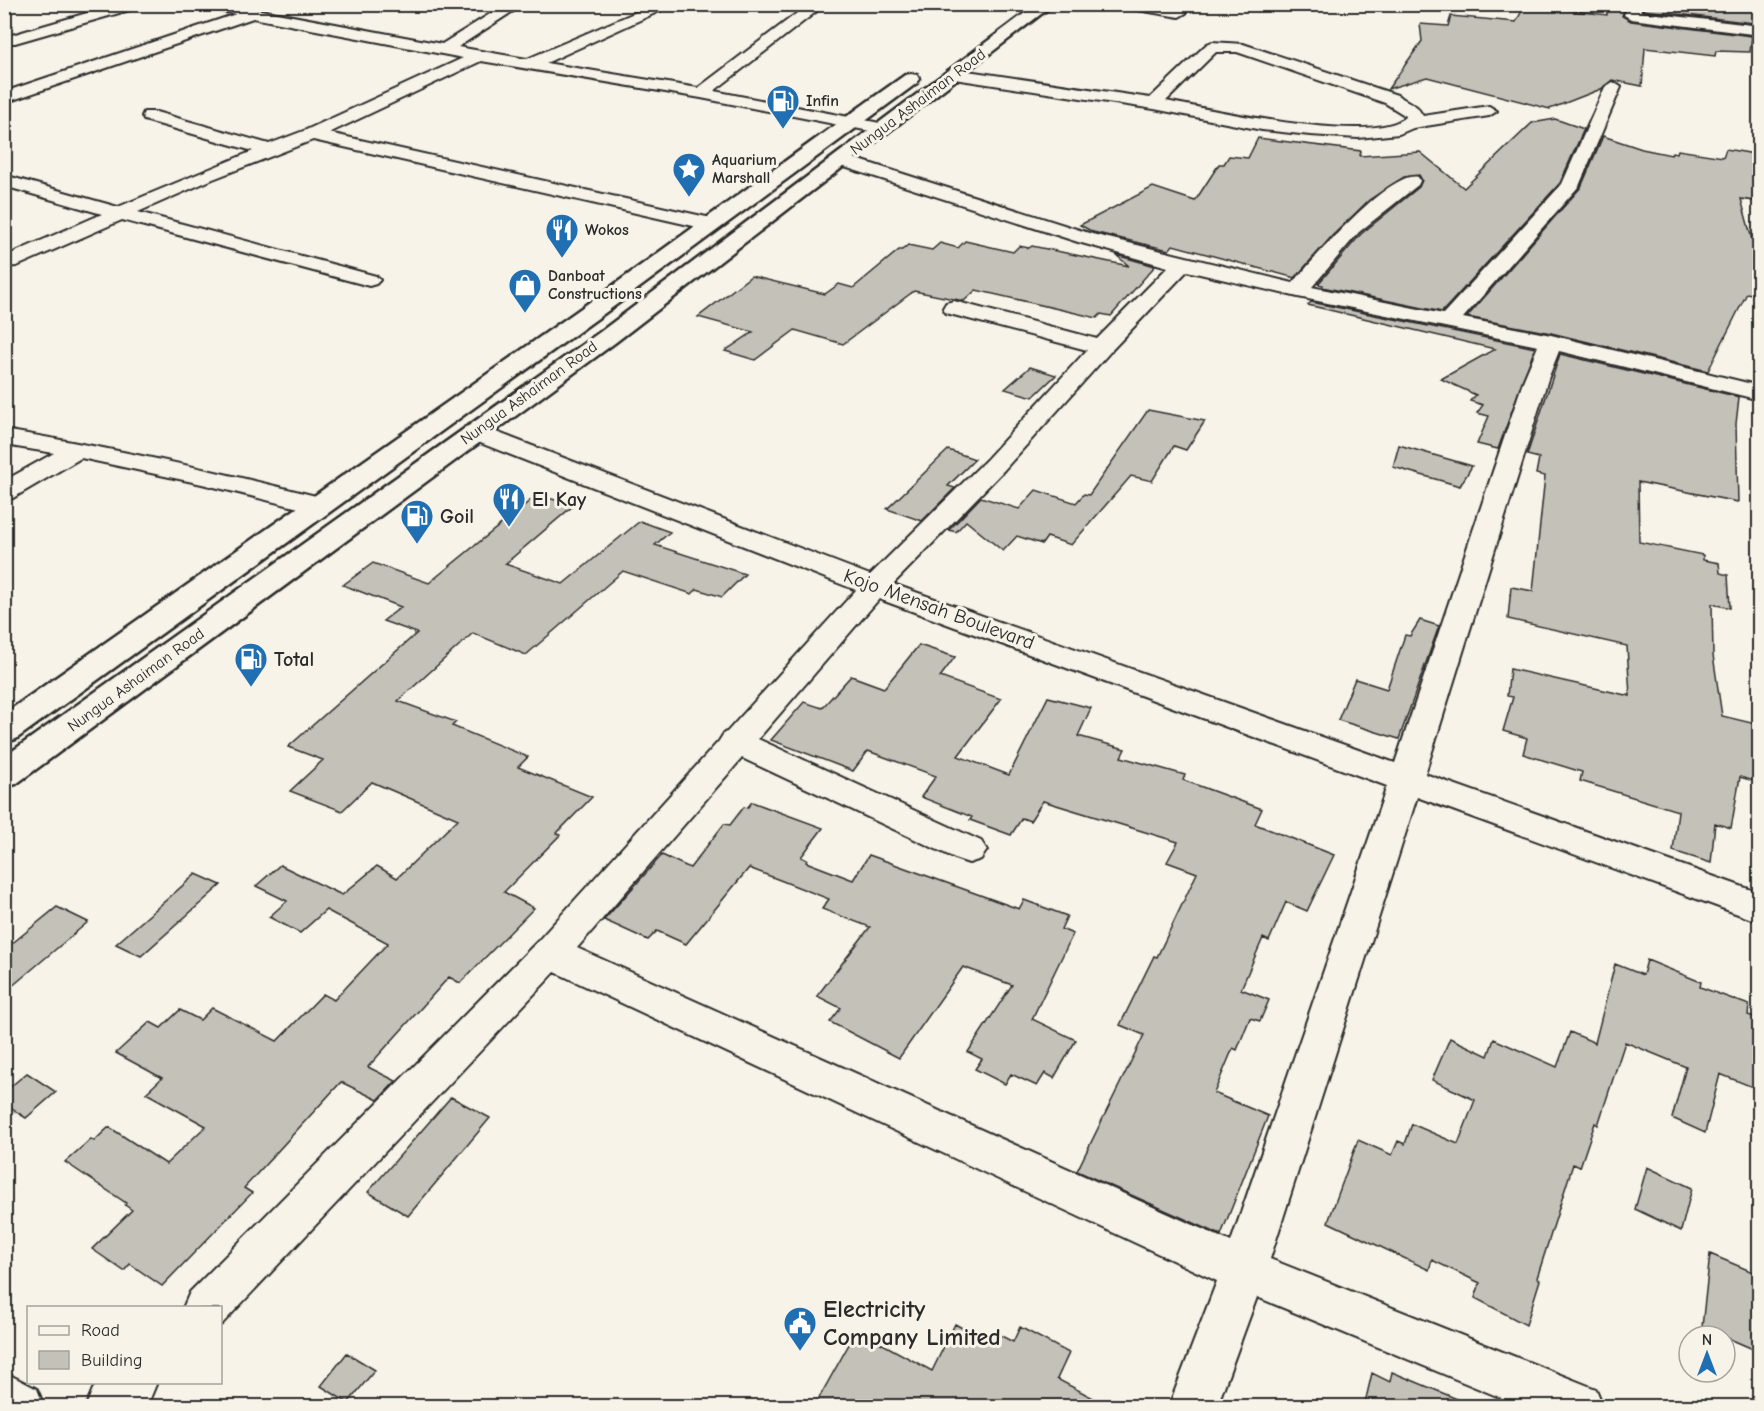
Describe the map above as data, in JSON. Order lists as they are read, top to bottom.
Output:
{
  "streets": {
    "main road": ["Nungua Ashaiman Road"],
    "street": ["Kojo Mensah Boulevard"]
  },
  "crossings": [
    ["Nungua Ashaiman Road", "Kojo Mensah Boulevard"]
  ],
  "places": {
    "fuel station": ["Infin", "Goil", "Total"],
    "place": ["Aquarium Marshall"],
    "restaurant": ["Wokos", "El Kay"],
    "shop": ["Danboat Constructions"],
    "public building": ["Electricity Company Limited"]
  },
  "legend": ["Road", "Building"],
  "north": "top"
}
